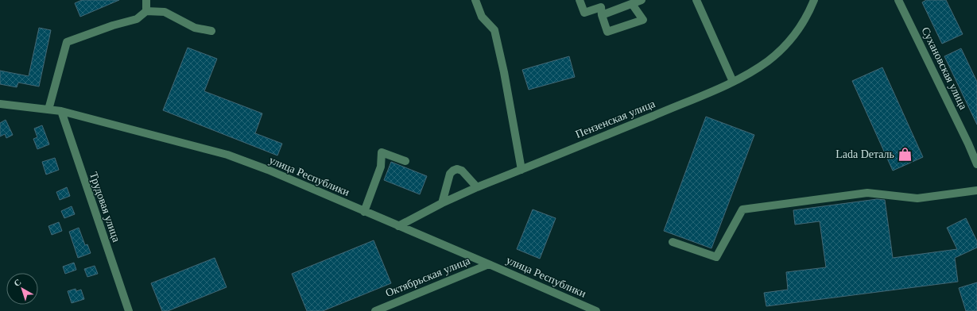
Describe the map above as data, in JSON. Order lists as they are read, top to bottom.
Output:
{
  "streets": {
    "street": [
      "Сухановская улица",
      "Пензенская улица",
      "улица Республики",
      "Трудовая улица",
      "Октябрьская улица"
    ]
  },
  "crossings": [
    ["Пензенская улица", "улица Республики"],
    ["улица Республики", "Трудовая улица"],
    ["улица Республики", "Октябрьская улица"]
  ],
  "places": {
    "shop": ["Lada Dеталь"]
  },
  "north": "top left"
}
